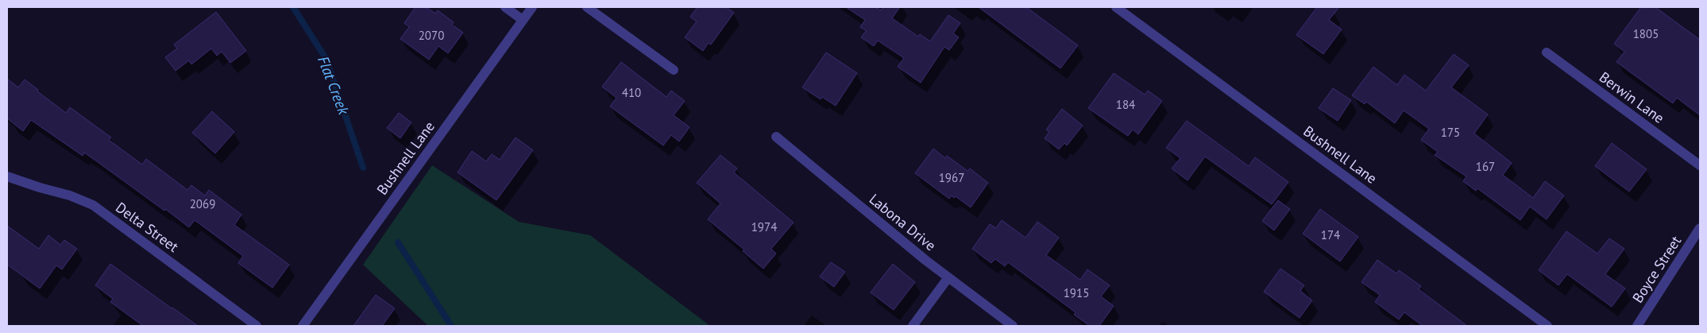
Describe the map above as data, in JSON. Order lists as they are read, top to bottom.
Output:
{
  "streets": {
    "street": [
      "Berwin Lane",
      "Bushnell Lane",
      "Labona Drive",
      "Delta Street",
      "Boyce Street"
    ]
  },
  "water": ["Flat Creek"],
  "house_numbers": [
    "1805",
    "2070",
    "410",
    "184",
    "175",
    "167",
    "1967",
    "2069",
    "1974",
    "174",
    "1915"
  ]
}
